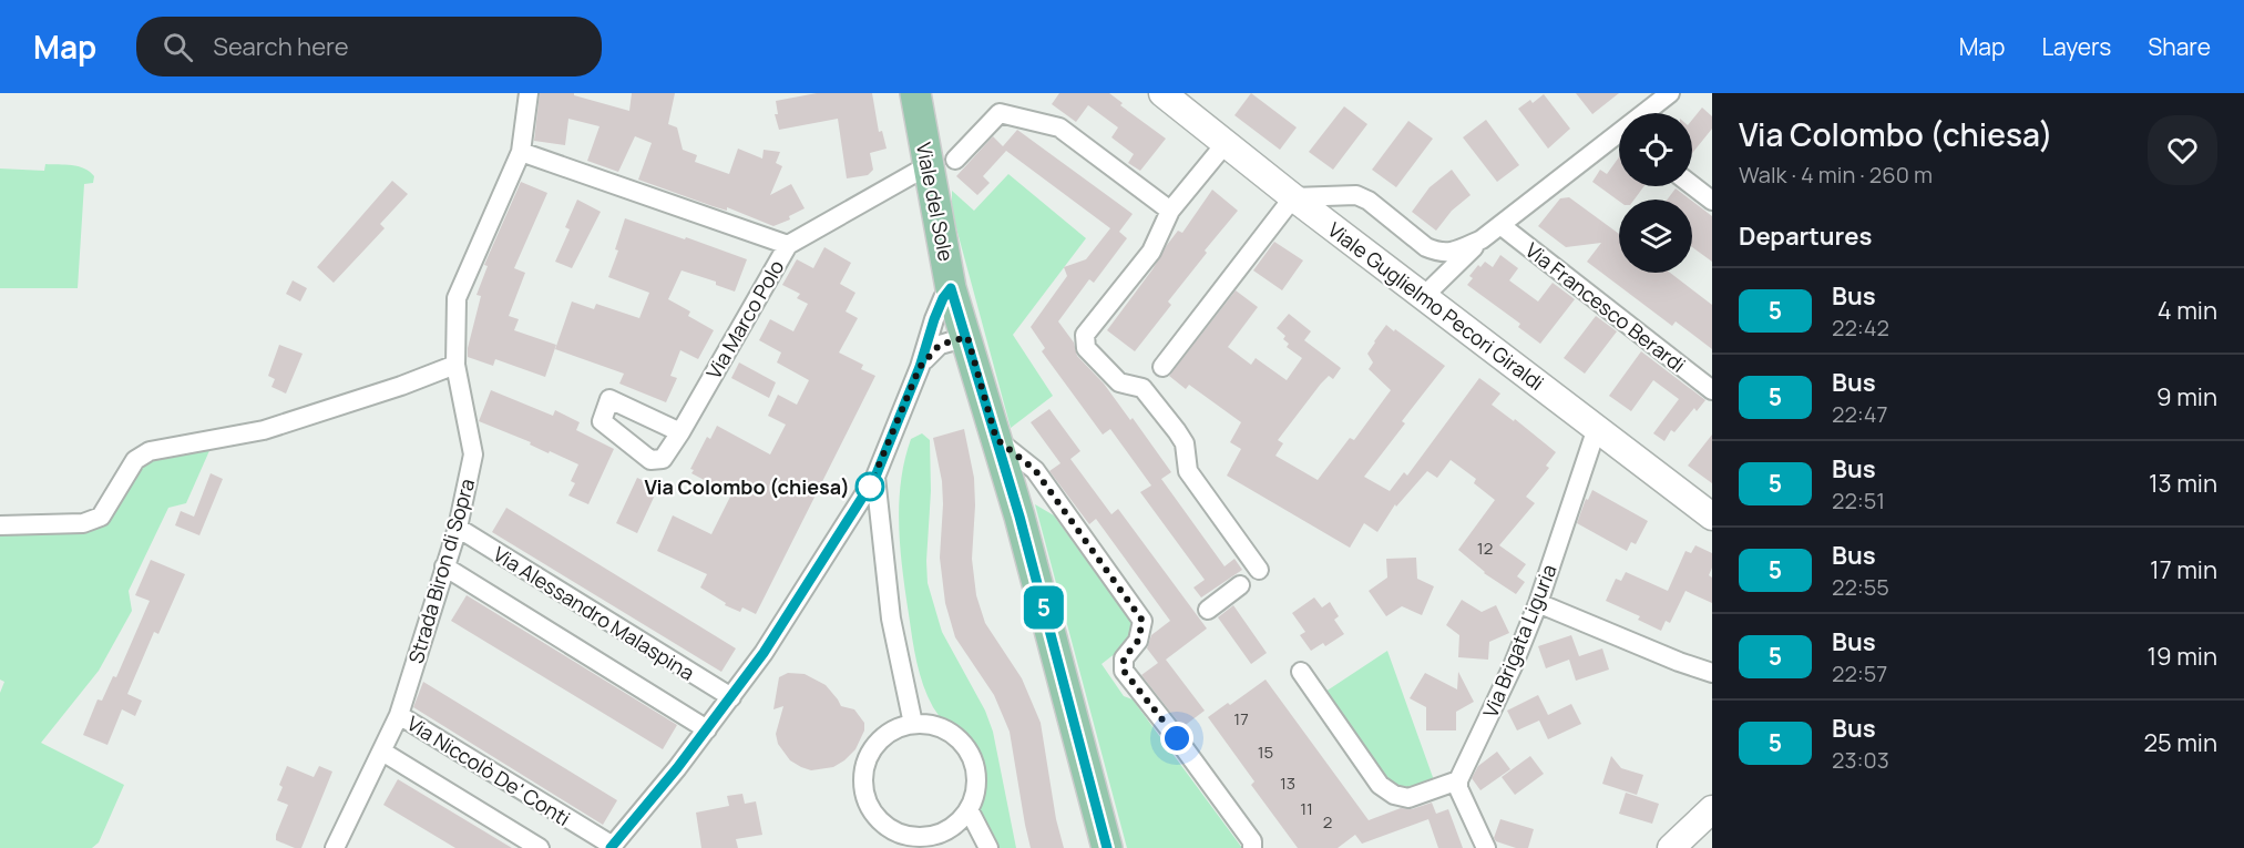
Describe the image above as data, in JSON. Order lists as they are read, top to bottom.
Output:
{
  "streets": {
    "main road": ["Viale del Sole"],
    "street": [
      "Viale Guglielmo Pecori Giraldi",
      "Via Francesco Berardi",
      "Via Marco Polo",
      "Strada Biron di Sopra",
      "Via Alessandro Malaspina",
      "Via Brigata Liguria",
      "Via Niccolò De' Conti"
    ]
  },
  "crossings": [
    ["Viale del Sole", "Via Marco Polo"],
    ["Viale Guglielmo Pecori Giraldi", "Via Brigata Liguria"],
    ["Strada Biron di Sopra", "Via Alessandro Malaspina"],
    ["Strada Biron di Sopra", "Via Niccolò De' Conti"]
  ],
  "places": ["Via Colombo (chiesa)"],
  "lines": ["bus line 5"],
  "house_numbers": [
    "12",
    "17",
    "15",
    "13",
    "11",
    "2"
  ],
  "page": {
    "header": "Map",
    "search": "Search here",
    "nav": ["Map", "Layers", "Share"],
    "on_map": "5",
    "heading": [
      ["Via Colombo (chiesa)", "Walk · 4 min · 260 m"],
      "Departures"
    ],
    "list": [
      {
        "mark": "5",
        "name": "Bus",
        "note": "22:42",
        "value": "4 min"
      },
      {
        "mark": "5",
        "name": "Bus",
        "note": "22:47",
        "value": "9 min"
      },
      {
        "mark": "5",
        "name": "Bus",
        "note": "22:51",
        "value": "13 min"
      },
      {
        "mark": "5",
        "name": "Bus",
        "note": "22:55",
        "value": "17 min"
      },
      {
        "mark": "5",
        "name": "Bus",
        "note": "22:57",
        "value": "19 min"
      },
      {
        "mark": "5",
        "name": "Bus",
        "note": "23:03",
        "value": "25 min"
      }
    ]
  }
}
